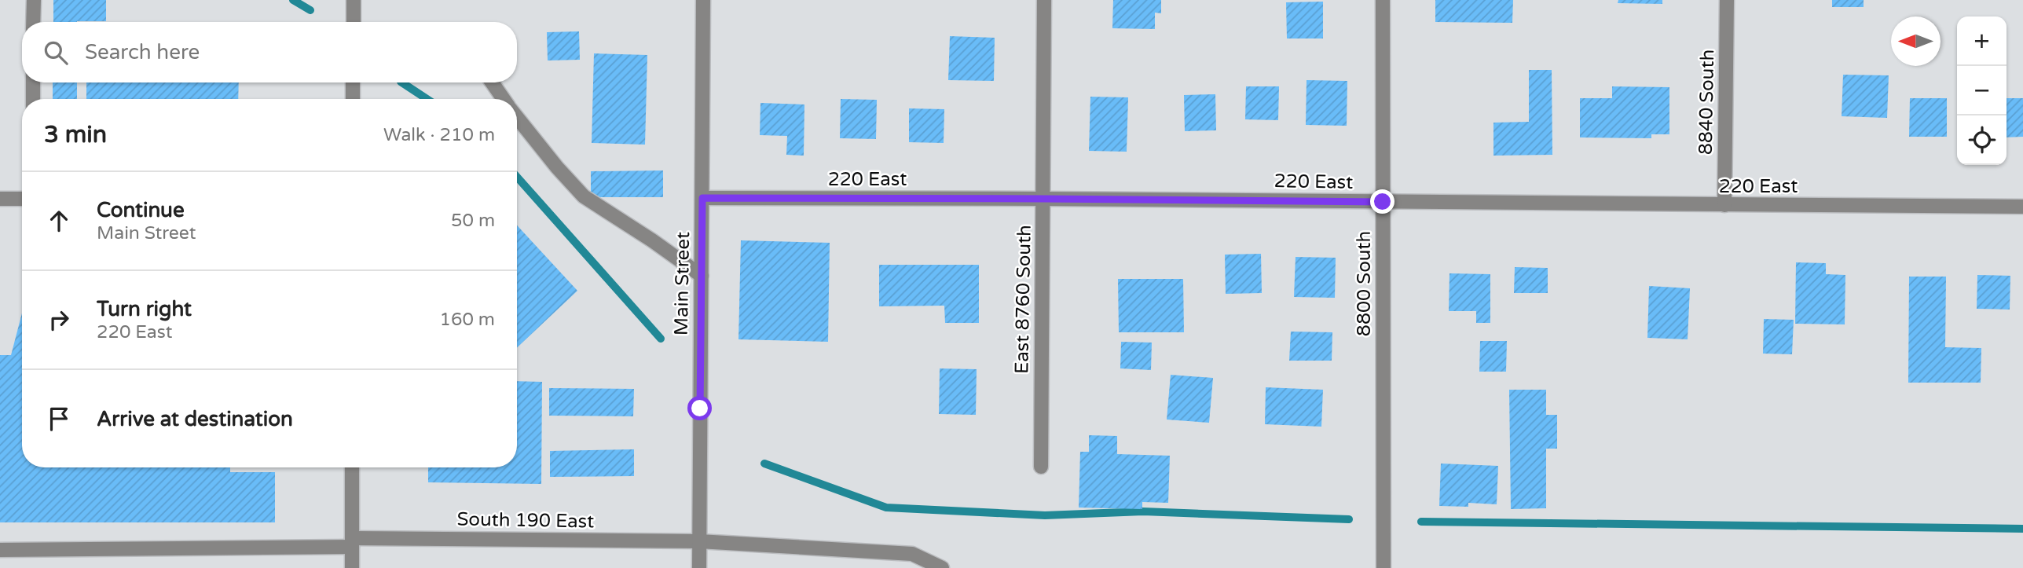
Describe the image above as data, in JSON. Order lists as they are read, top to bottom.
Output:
{
  "streets": {
    "street": [
      "8840 South",
      "220 East",
      "Main Street",
      "8800 South",
      "East 8760 South",
      "South 190 East"
    ]
  },
  "crossings": [
    ["8840 South", "220 East"],
    ["220 East", "Main Street"],
    ["220 East", "8800 South"],
    ["220 East", "East 8760 South"],
    ["Main Street", "South 190 East"]
  ],
  "north": "left",
  "page": {
    "map_buttons": ["+", "−"],
    "search": "Search here",
    "heading": ["3 min", "Walk · 210 m"],
    "list": [
      ["Continue", "Main Street", "50 m"],
      ["Turn right", "220 East", "160 m"],
      "Arrive at destination"
    ]
  }
}
